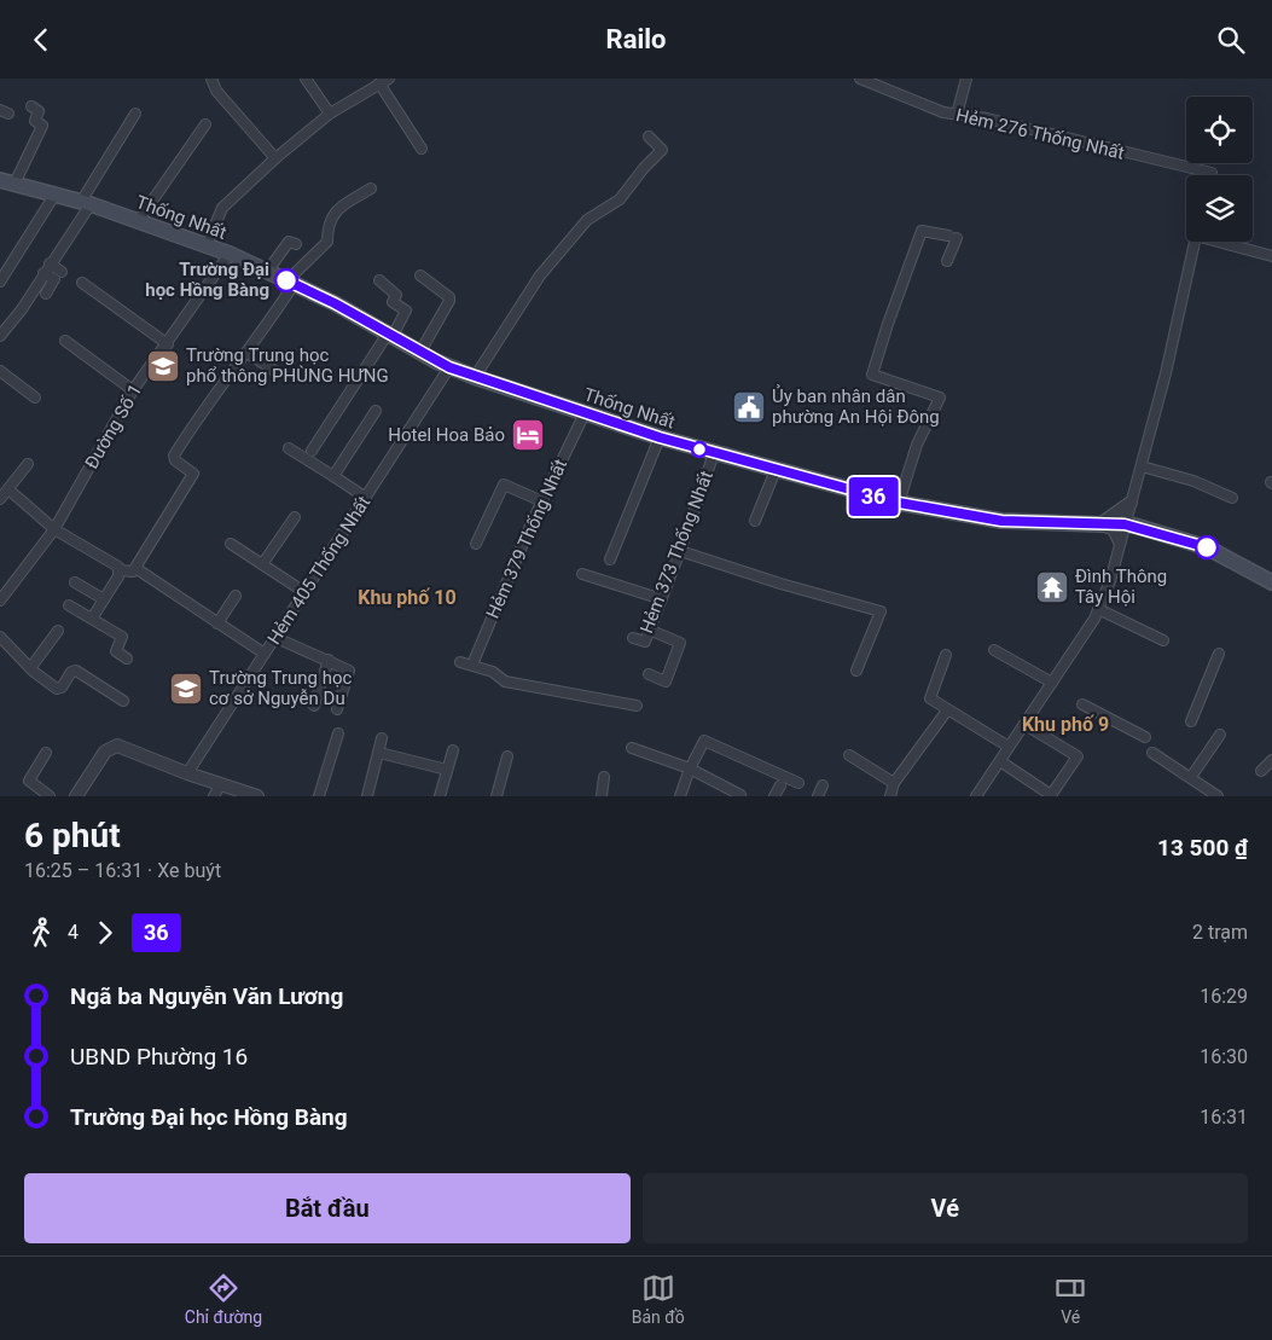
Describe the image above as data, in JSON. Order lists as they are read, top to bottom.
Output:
{
  "streets": {
    "main road": ["Thống Nhất"],
    "street": [
      "Hẻm 276 Thống Nhất",
      "Đường Số 1",
      "Hẻm 379 Thống Nhất",
      "Hẻm 373 Thống Nhất",
      "Hẻm 405 Thống Nhất"
    ]
  },
  "crossings": [
    ["Thống Nhất", "Đường Số 1"],
    ["Thống Nhất", "Hẻm 379 Thống Nhất"],
    ["Thống Nhất", "Hẻm 373 Thống Nhất"],
    ["Thống Nhất", "Hẻm 405 Thống Nhất"]
  ],
  "districts": ["Khu phố 10", "Khu phố 9"],
  "places": {
    "other": ["Trường Đại học Hồng Bàng"],
    "school or university": ["Trường Trung học phổ thông PHÙNG HƯNG", "Trường Trung học cơ sở Nguyễn Du"],
    "public building": ["Ủy ban nhân dân phường An Hội Đông"],
    "hotel": ["Hotel Hoa Bảo"],
    "temple": ["Đình Thông Tây Hội"]
  },
  "lines": ["bus line 36"],
  "page": {
    "header": "Railo",
    "on_map": "36",
    "heading": ["6 phút", "16:25 – 16:31 · Xe buýt", "13 500 ₫"],
    "legs": ["4", "36", "2 trạm"],
    "list": [
      {
        "name": "Ngã ba Nguyễn Văn Lương",
        "value": "16:29"
      },
      {
        "name": "UBND Phường 16",
        "value": "16:30"
      },
      {
        "name": "Trường Đại học Hồng Bàng",
        "value": "16:31"
      }
    ],
    "buttons": ["Bắt đầu", "Vé"],
    "tabs": ["Chỉ đường", "Bản đồ", "Vé"]
  }
}
